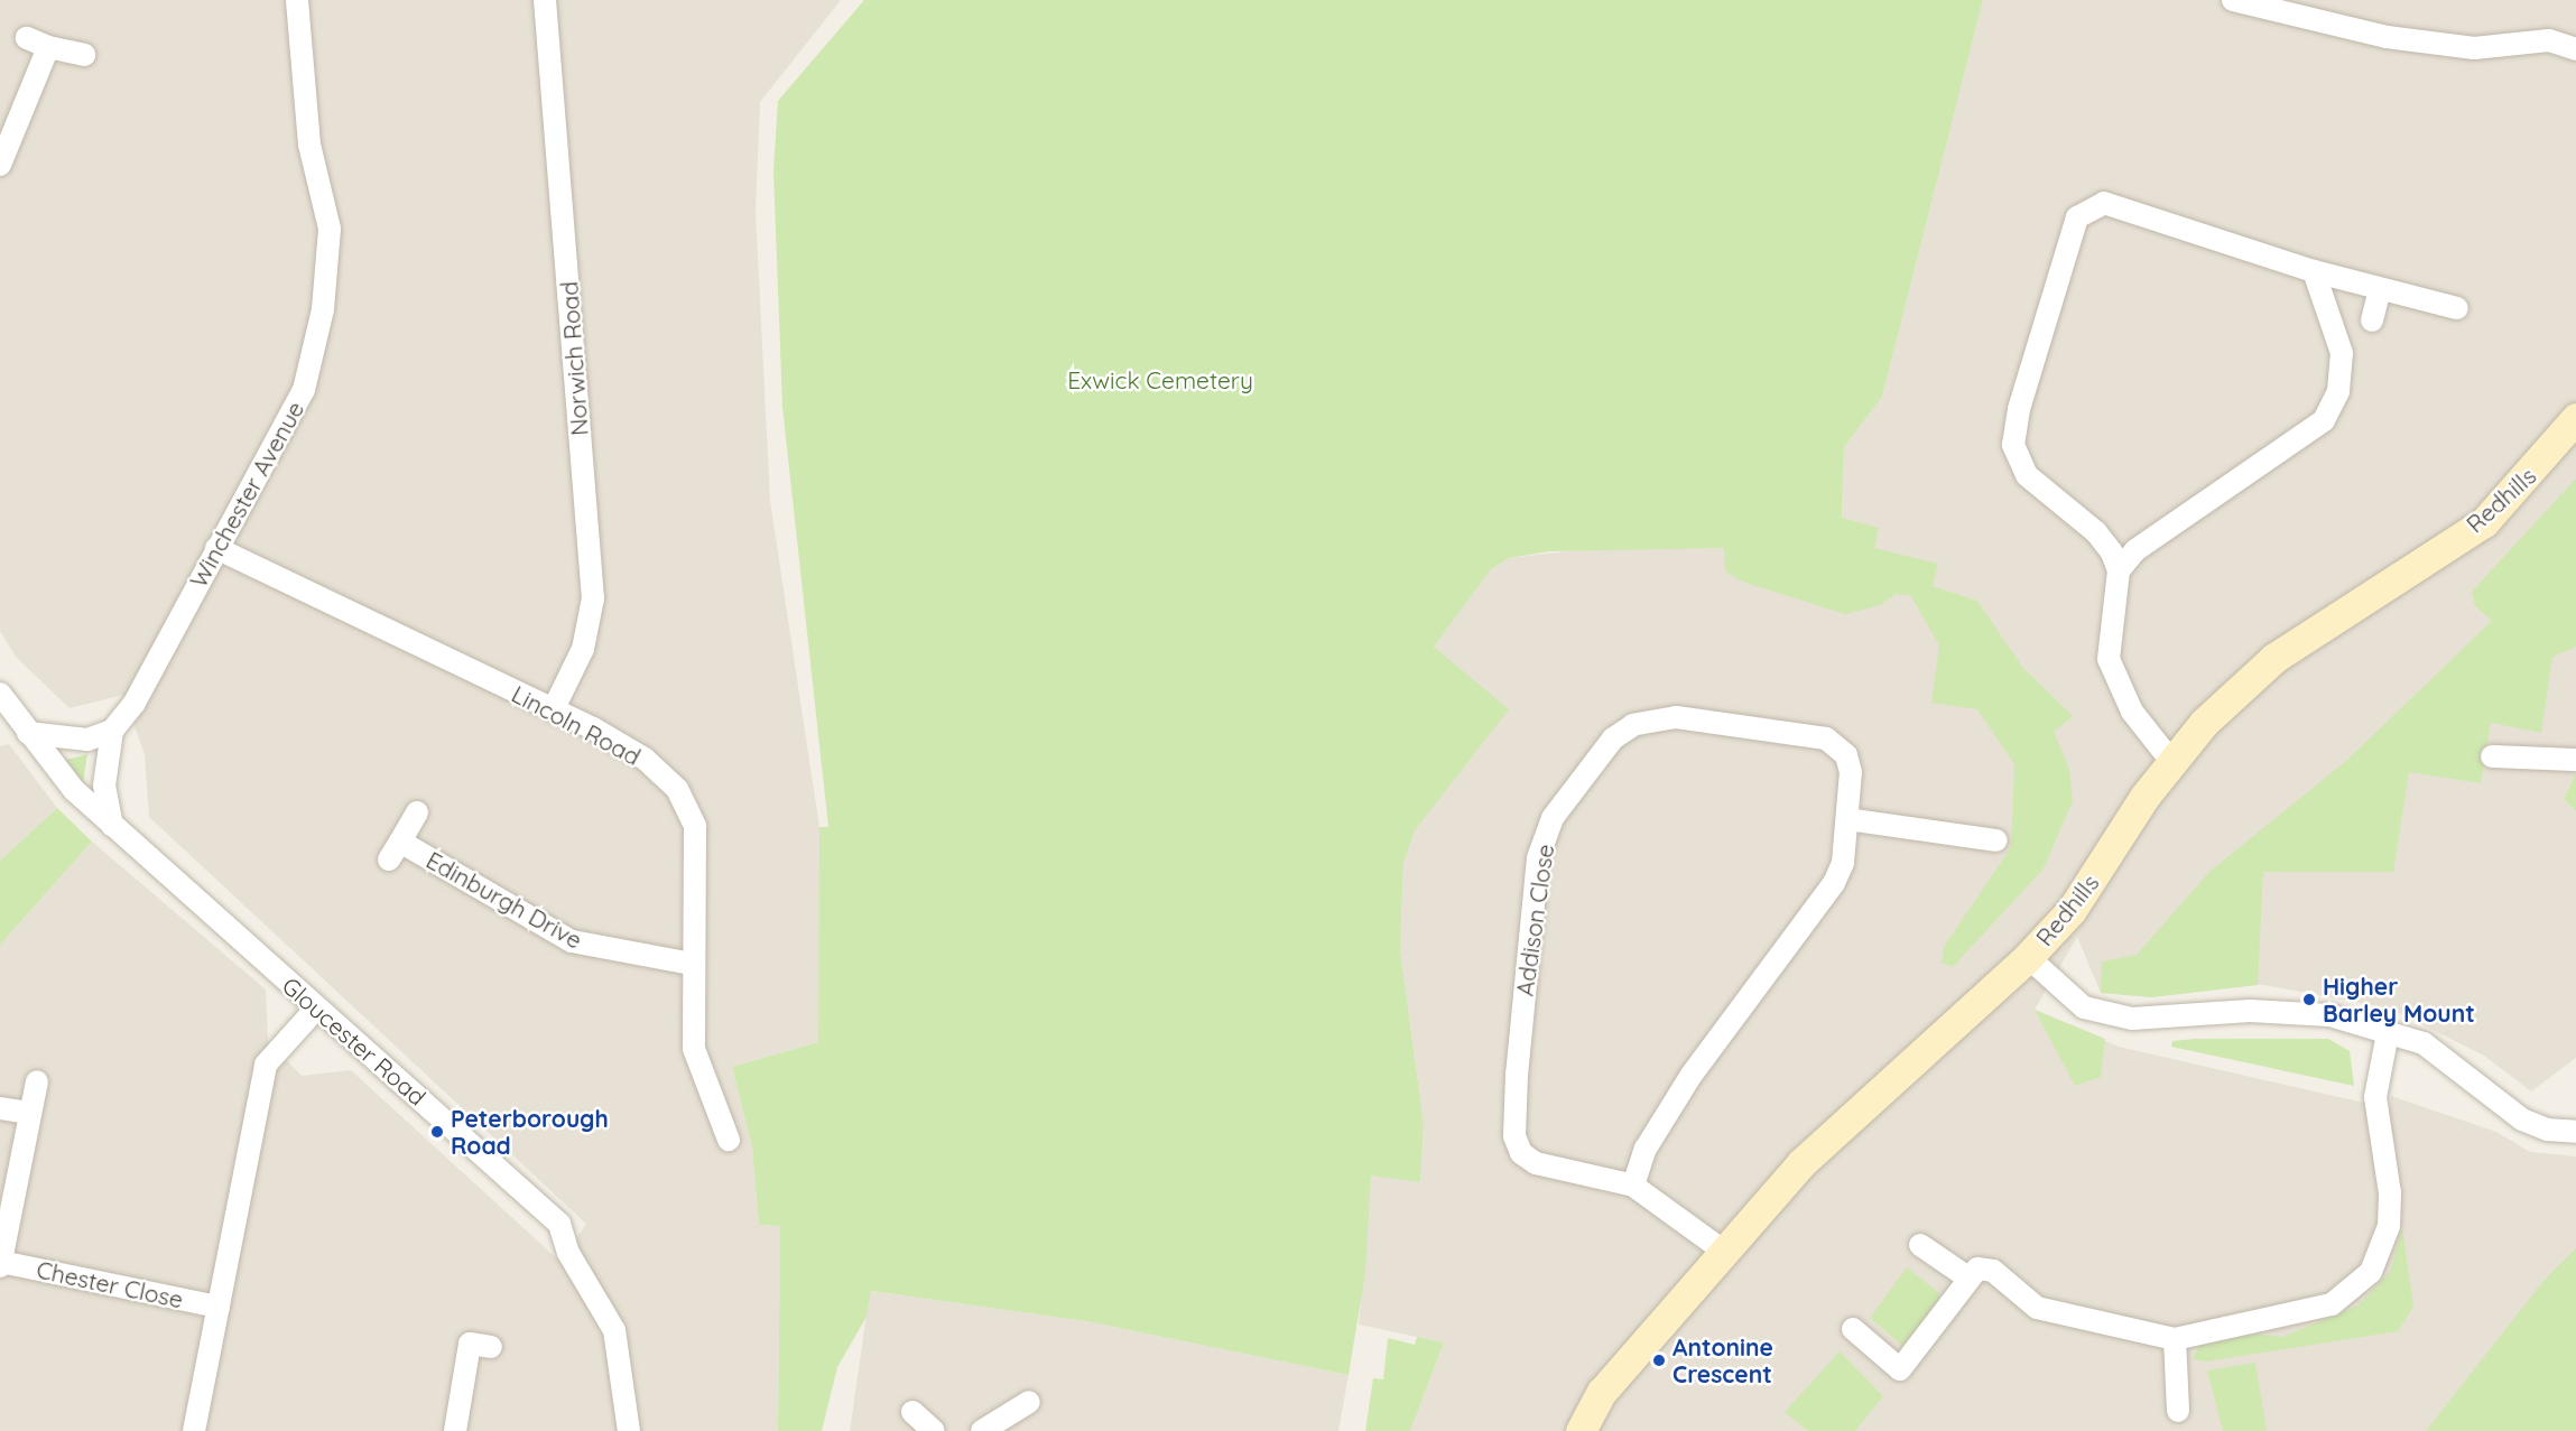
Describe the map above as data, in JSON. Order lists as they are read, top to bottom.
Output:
{
  "streets": {
    "street": [
      "Norwich Road",
      "Winchester Avenue",
      "Redhills",
      "Lincoln Road",
      "Edinburgh Drive",
      "Addison Close",
      "Gloucester Road",
      "Chester Close"
    ]
  },
  "crossings": [
    ["Norwich Road", "Lincoln Road"],
    ["Winchester Avenue", "Lincoln Road"],
    ["Redhills", "Addison Close"],
    ["Lincoln Road", "Edinburgh Drive"]
  ],
  "parks": ["Exwick Cemetery"],
  "places": ["Higher Barley Mount", "Peterborough Road", "Antonine Crescent"]
}
